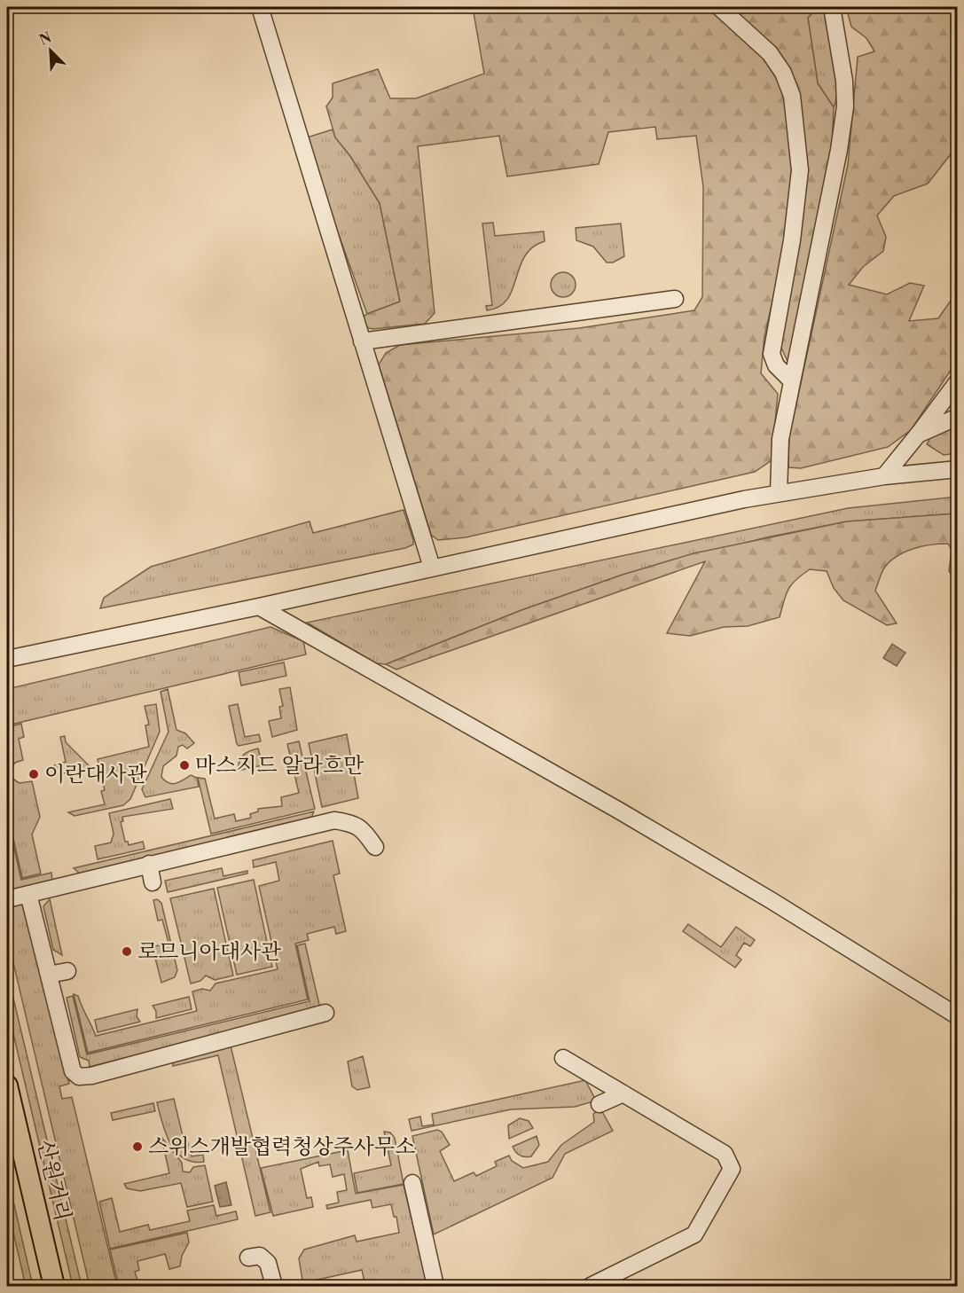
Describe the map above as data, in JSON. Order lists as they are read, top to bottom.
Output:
{
  "streets": {
    "main road": ["산원거리"]
  },
  "places": [
    "마스지드 알라흐만",
    "이란대사관",
    "로므니아대사관",
    "스위스개발협력청상주사무소"
  ],
  "north": "top left"
}
